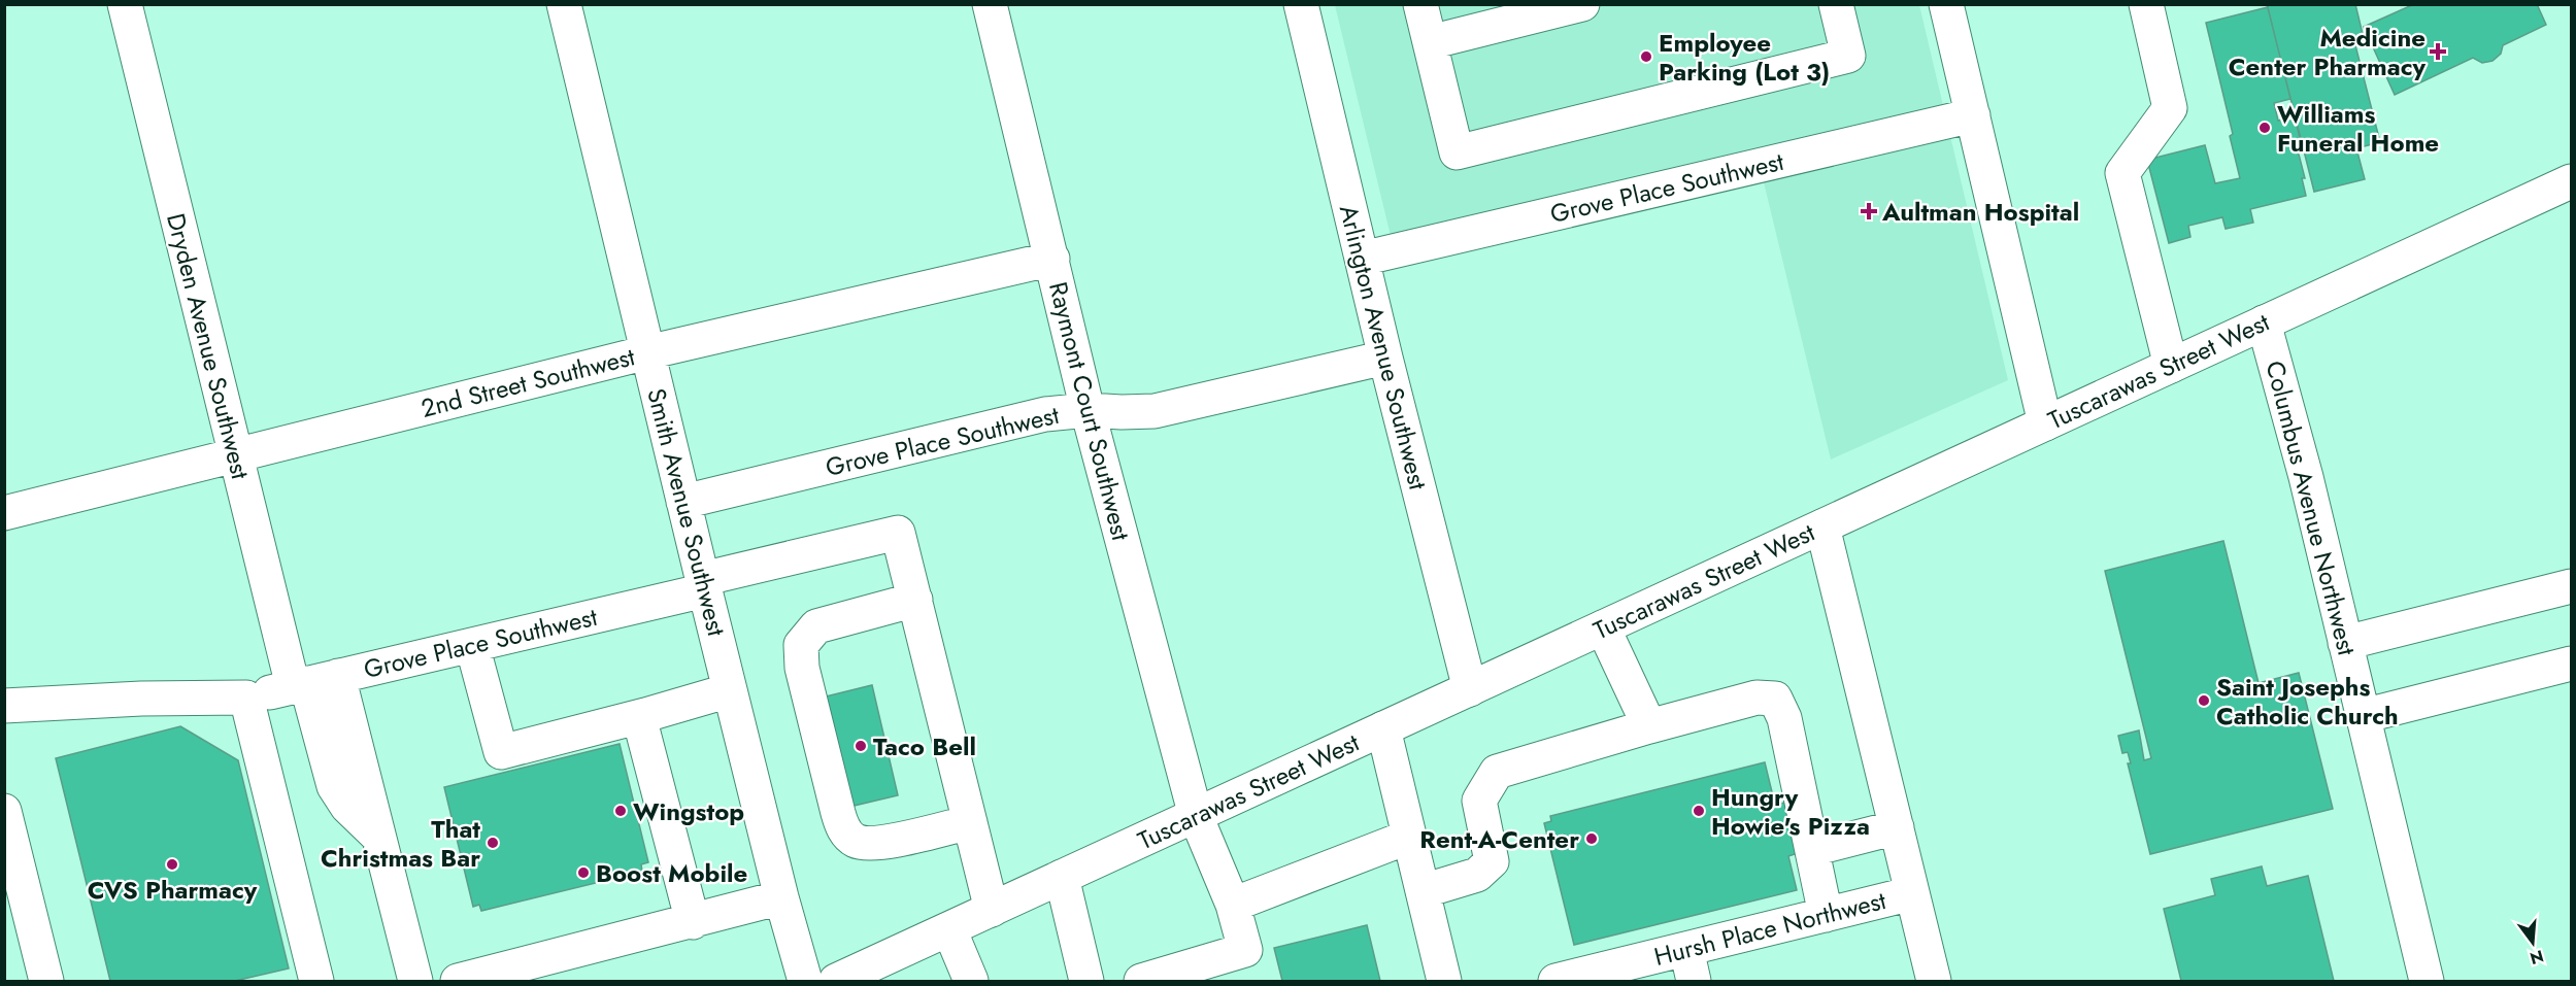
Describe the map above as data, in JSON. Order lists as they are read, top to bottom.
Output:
{
  "streets": {
    "street": [
      "Grove Place Southwest",
      "Dryden Avenue Southwest",
      "Arlington Avenue Southwest",
      "Tuscarawas Street West",
      "2nd Street Southwest",
      "Raymont Court Southwest",
      "Columbus Avenue Northwest",
      "Smith Avenue Southwest",
      "Hursh Place Northwest"
    ]
  },
  "crossings": [
    ["Grove Place Southwest", "Dryden Avenue Southwest"],
    ["Grove Place Southwest", "Arlington Avenue Southwest"],
    ["Grove Place Southwest", "Raymont Court Southwest"],
    ["Grove Place Southwest", "Smith Avenue Southwest"],
    ["Dryden Avenue Southwest", "2nd Street Southwest"],
    ["Arlington Avenue Southwest", "Tuscarawas Street West"],
    ["Tuscarawas Street West", "Raymont Court Southwest"],
    ["Tuscarawas Street West", "Columbus Avenue Northwest"],
    ["2nd Street Southwest", "Raymont Court Southwest"],
    ["2nd Street Southwest", "Smith Avenue Southwest"]
  ],
  "places": {
    "health": ["Medicine Center Pharmacy", "Aultman Hospital"],
    "other": [
      "Employee Parking (Lot 3)",
      "Williams Funeral Home",
      "Saint Josephs Catholic Church",
      "Taco Bell",
      "Wingstop",
      "Hungry Howie's Pizza",
      "Rent-A-Center",
      "That Christmas Bar",
      "CVS Pharmacy",
      "Boost Mobile"
    ]
  },
  "north": "bottom"
}
